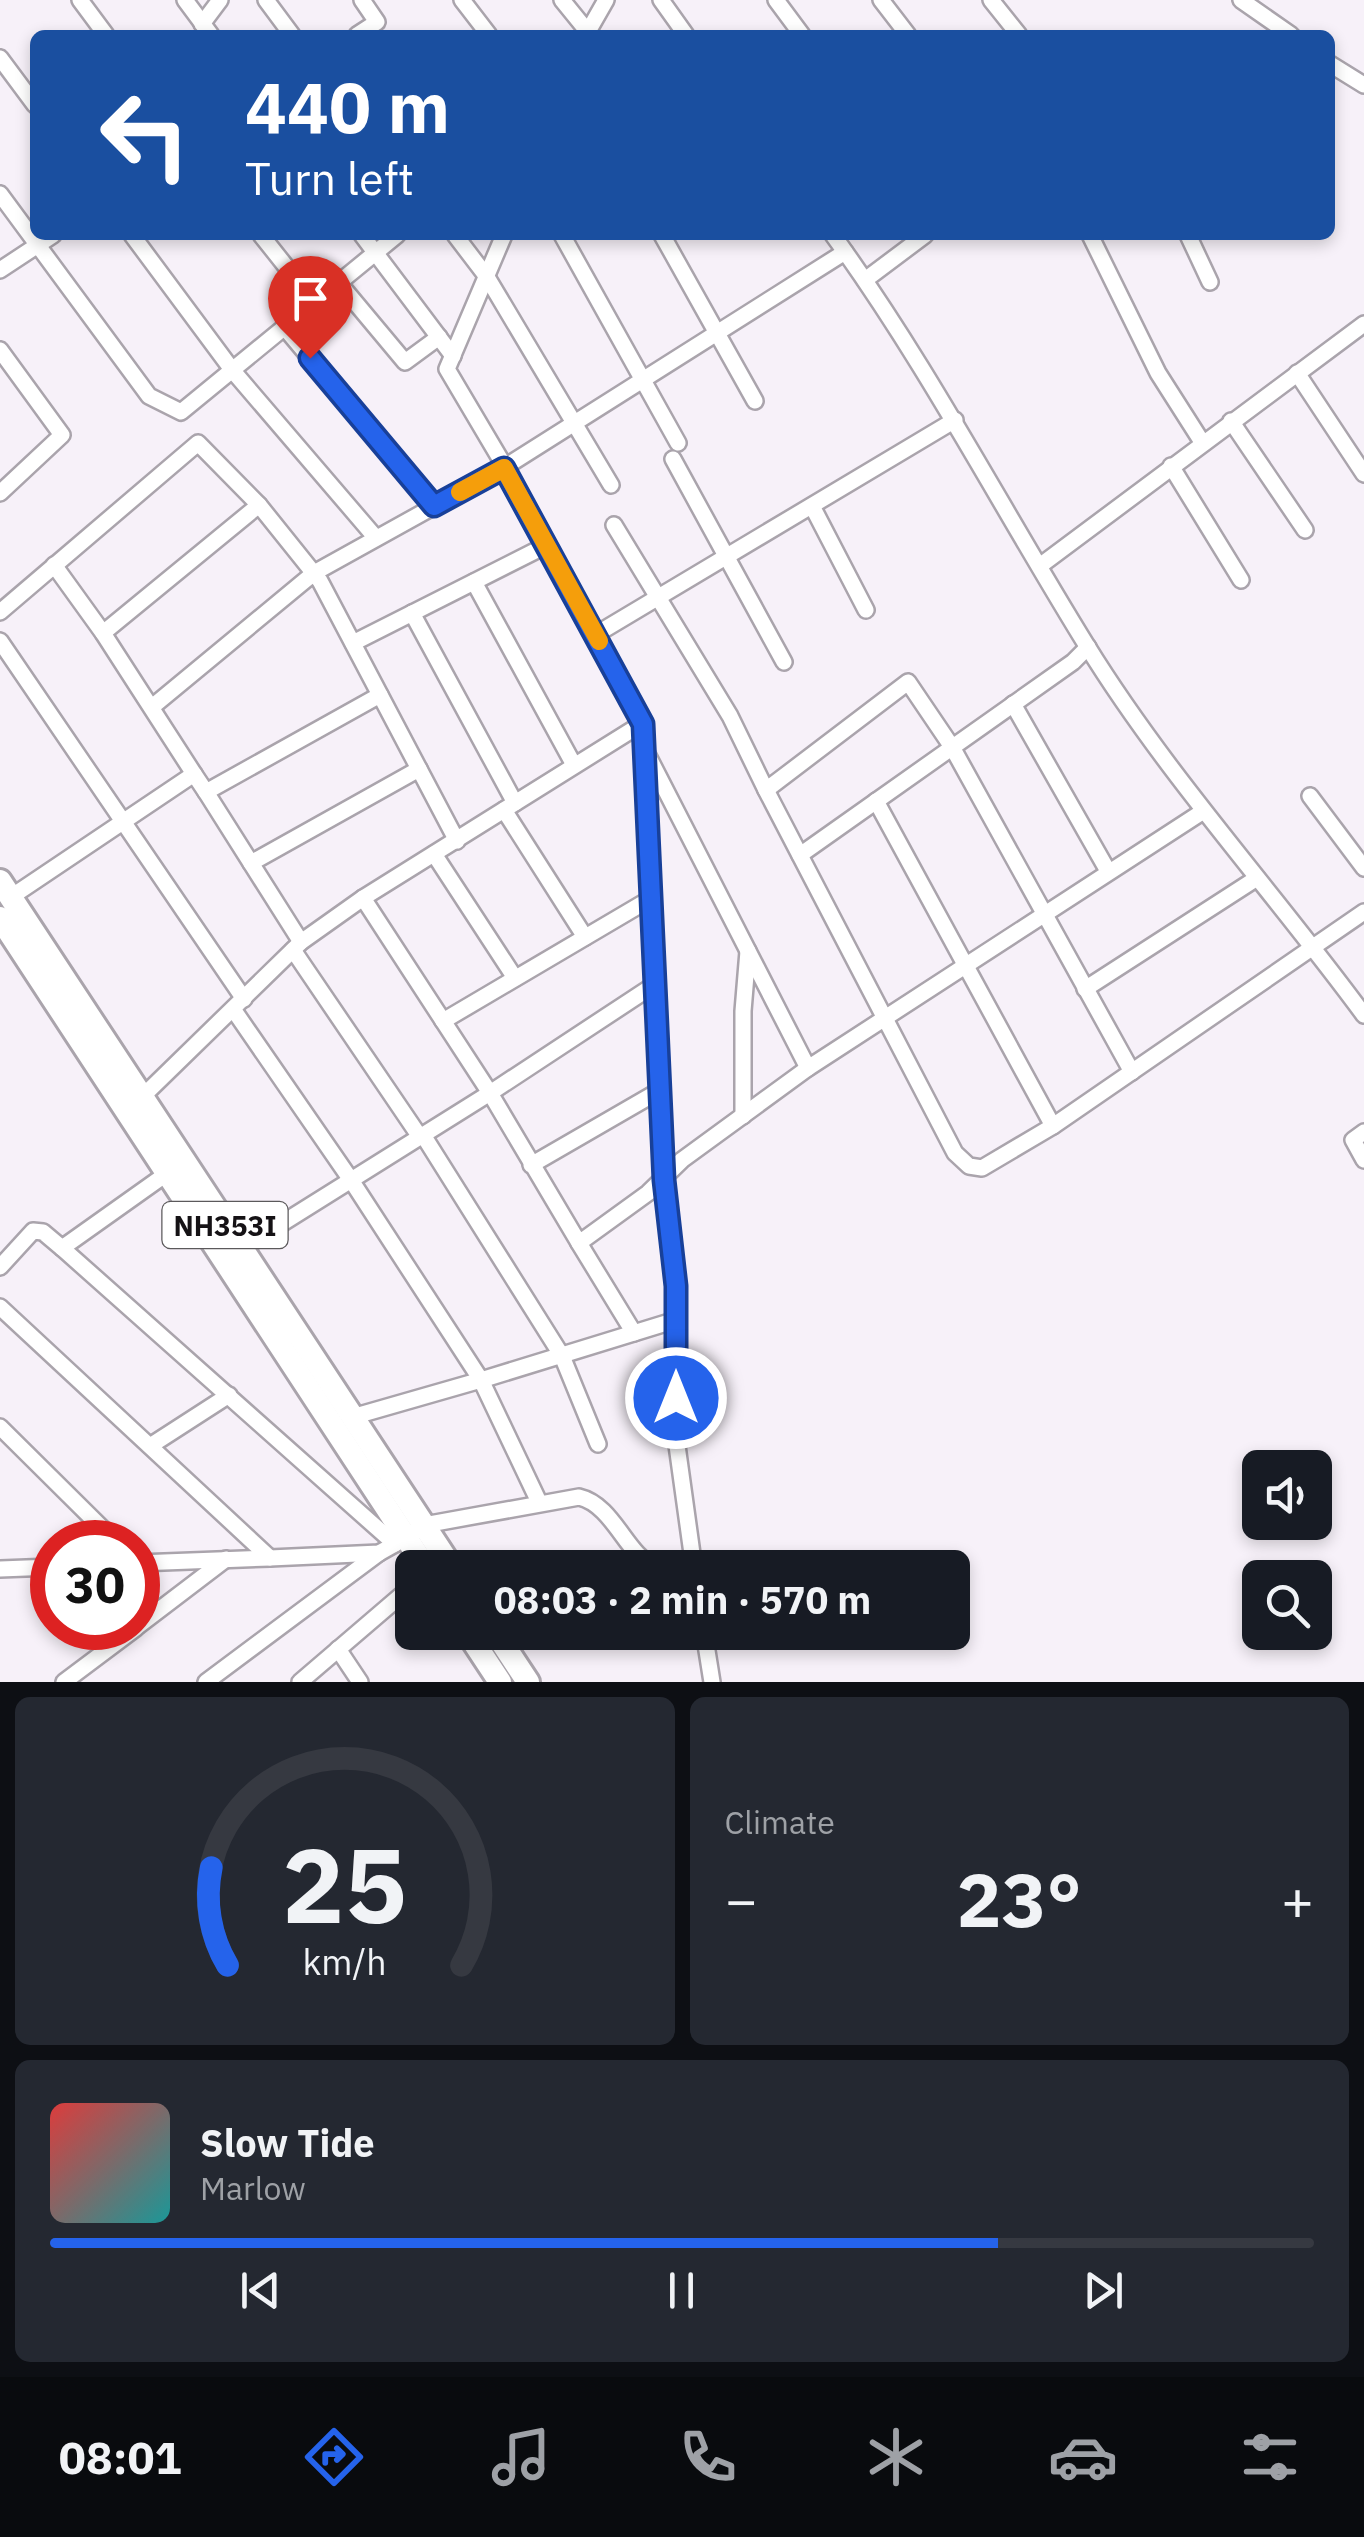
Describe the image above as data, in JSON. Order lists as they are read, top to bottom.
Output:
{
  "streets": {
    "highway": ["NH353I"]
  },
  "page": {
    "turn": ["440 m", "Turn left"],
    "limit": "30",
    "trip": "08:03 · 2 min · 570 m",
    "tile": "Climate",
    "heat": ["−", "23°", "+"],
    "song": ["Slow Tide", "Marlow"],
    "tabs": "08:01",
    "gauge": ["25", "km/h"]
  }
}
